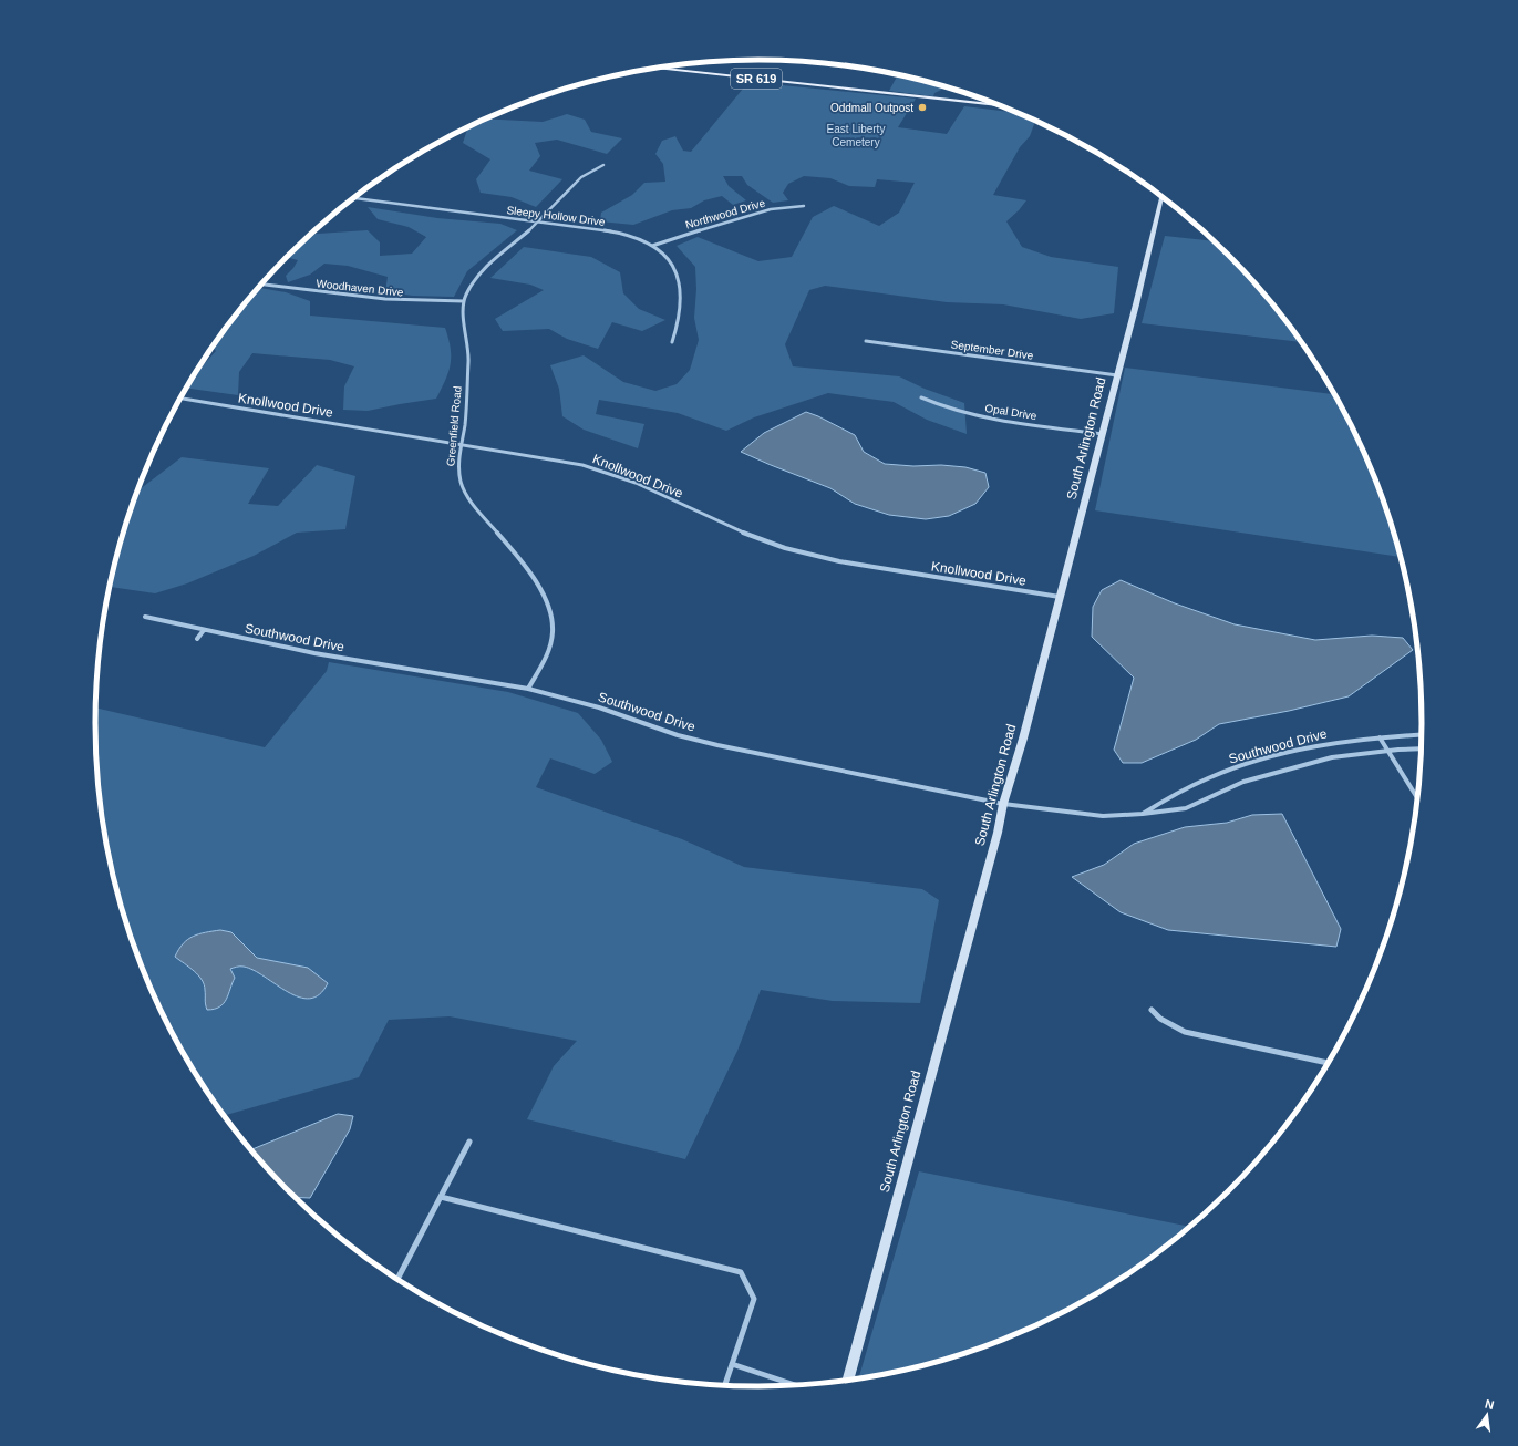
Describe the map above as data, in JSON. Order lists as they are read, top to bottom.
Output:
{
  "streets": {
    "main road": ["SR 619", "South Arlington Road"],
    "street": [
      "Northwood Drive",
      "Sleepy Hollow Drive",
      "Woodhaven Drive",
      "September Drive",
      "Knollwood Drive",
      "Opal Drive",
      "Greenfield Road",
      "Southwood Drive"
    ]
  },
  "crossings": [
    ["Northwood Drive", "Sleepy Hollow Drive"],
    ["Sleepy Hollow Drive", "Greenfield Road"],
    ["Woodhaven Drive", "Greenfield Road"],
    ["September Drive", "South Arlington Road"],
    ["Knollwood Drive", "Greenfield Road"],
    ["Knollwood Drive", "South Arlington Road"],
    ["Opal Drive", "South Arlington Road"],
    ["Greenfield Road", "Southwood Drive"],
    ["South Arlington Road", "Southwood Drive"]
  ],
  "parks": ["East Liberty Cemetery"],
  "places": ["Oddmall Outpost"],
  "north": "top"
}
